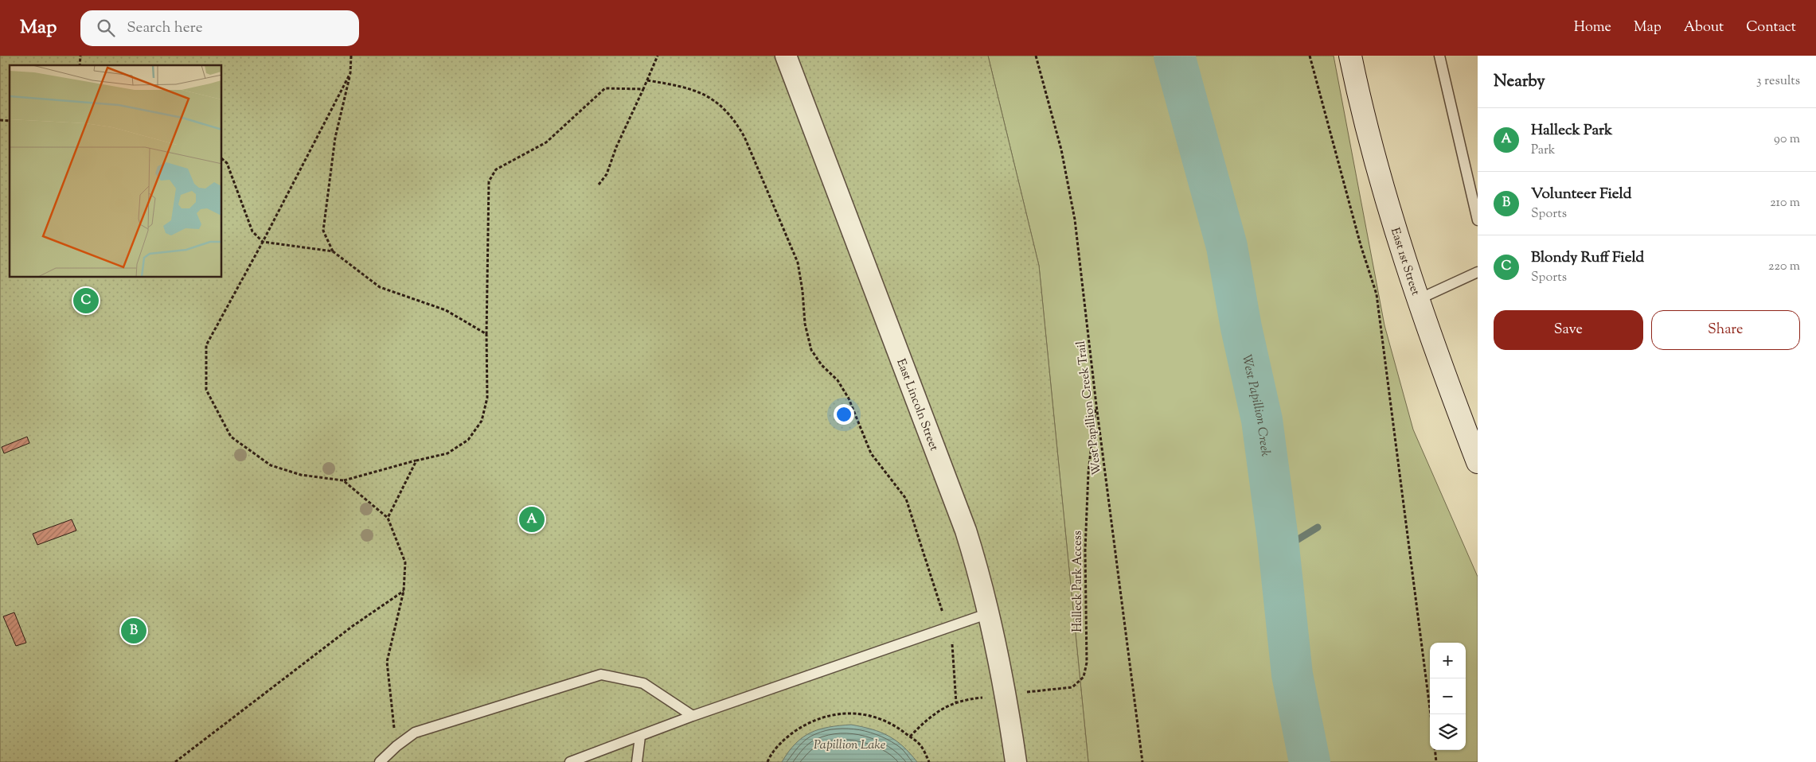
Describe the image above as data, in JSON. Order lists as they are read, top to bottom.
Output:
{
  "streets": {
    "main road": ["East 1st Street"],
    "street": ["East Lincoln Street"],
    "path": ["West Papillion Creek Trail", "Halleck Park Access"]
  },
  "crossings": [
    ["East Lincoln Street", "Halleck Park Access"],
    ["West Papillion Creek Trail", "Halleck Park Access"]
  ],
  "water": ["West Papillion Creek", "Papillion Lake"],
  "page": {
    "header": "Map",
    "search": "Search here",
    "nav": [
      "Home",
      "Map",
      "About",
      "Contact"
    ],
    "heading": ["Nearby", "3 results"],
    "list": [
      {
        "mark": "A",
        "name": "Halleck Park",
        "note": "Park",
        "value": "90 m"
      },
      {
        "mark": "B",
        "name": "Volunteer Field",
        "note": "Sports",
        "value": "210 m"
      },
      {
        "mark": "C",
        "name": "Blondy Ruff Field",
        "note": "Sports",
        "value": "220 m"
      }
    ],
    "pins": ["C", "A", "B"],
    "buttons": ["Save", "Share"],
    "map_buttons": ["+", "−"]
  }
}
